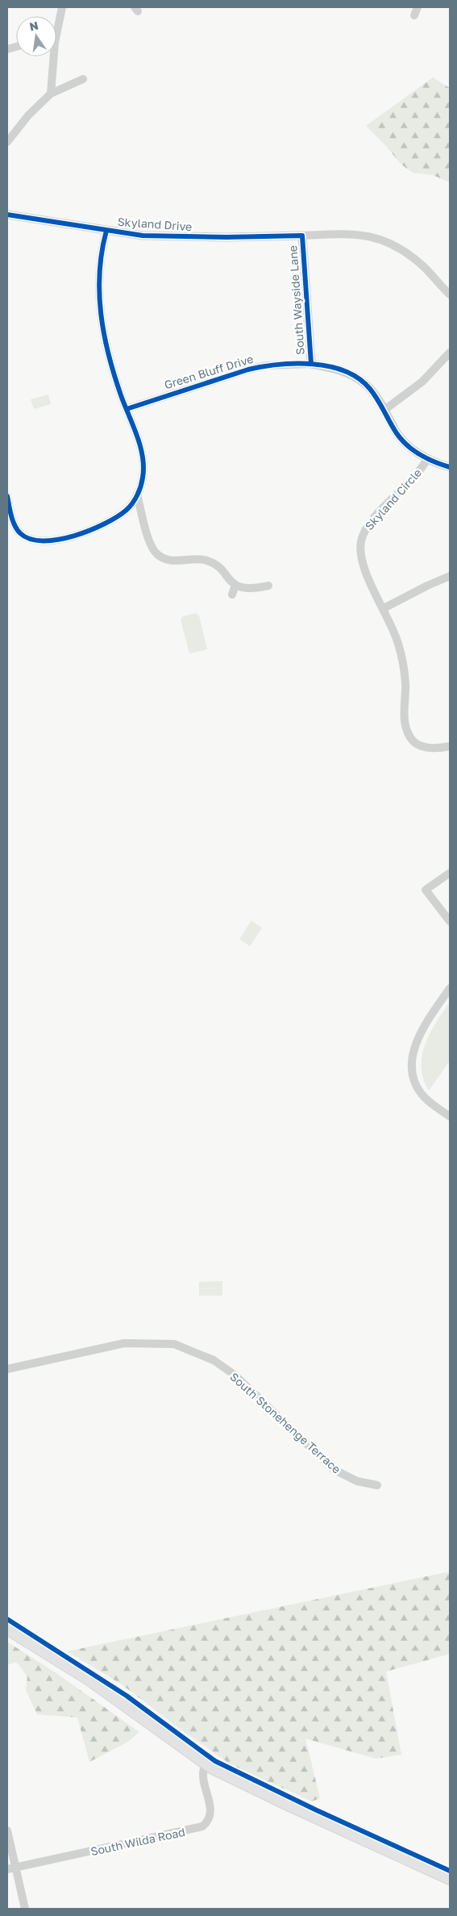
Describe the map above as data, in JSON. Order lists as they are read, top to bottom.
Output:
{
  "streets": {
    "street": [
      "Skyland Drive",
      "South Wayside Lane",
      "Green Bluff Drive",
      "Skyland Circle",
      "South Stonehenge Terrace",
      "South Wilda Road"
    ]
  },
  "crossings": [
    ["Skyland Drive", "South Wayside Lane"],
    ["South Wayside Lane", "Green Bluff Drive"],
    ["Green Bluff Drive", "Skyland Circle"]
  ],
  "north": "top"
}
